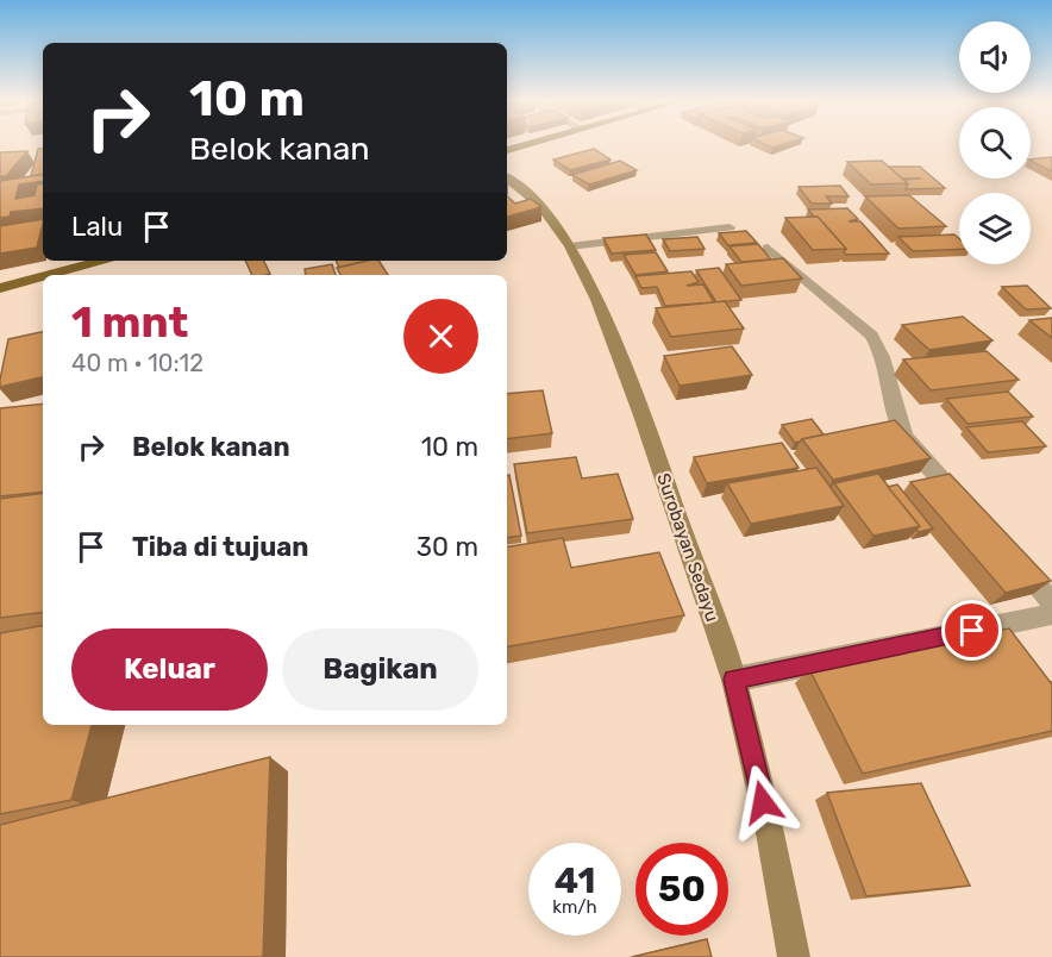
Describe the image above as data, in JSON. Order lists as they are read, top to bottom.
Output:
{
  "streets": {
    "main road": ["Surobayan Sedayu"]
  },
  "page": {
    "turn": ["10 m", "Belok kanan"],
    "then": "Lalu",
    "heading": ["1 mnt", "40 m · 10:12"],
    "list": [
      {
        "name": "Belok kanan",
        "value": "10 m"
      },
      {
        "name": "Tiba di tujuan",
        "value": "30 m"
      }
    ],
    "buttons": ["Keluar", "Bagikan"],
    "speed": "41 km/h",
    "limit": "50"
  }
}
